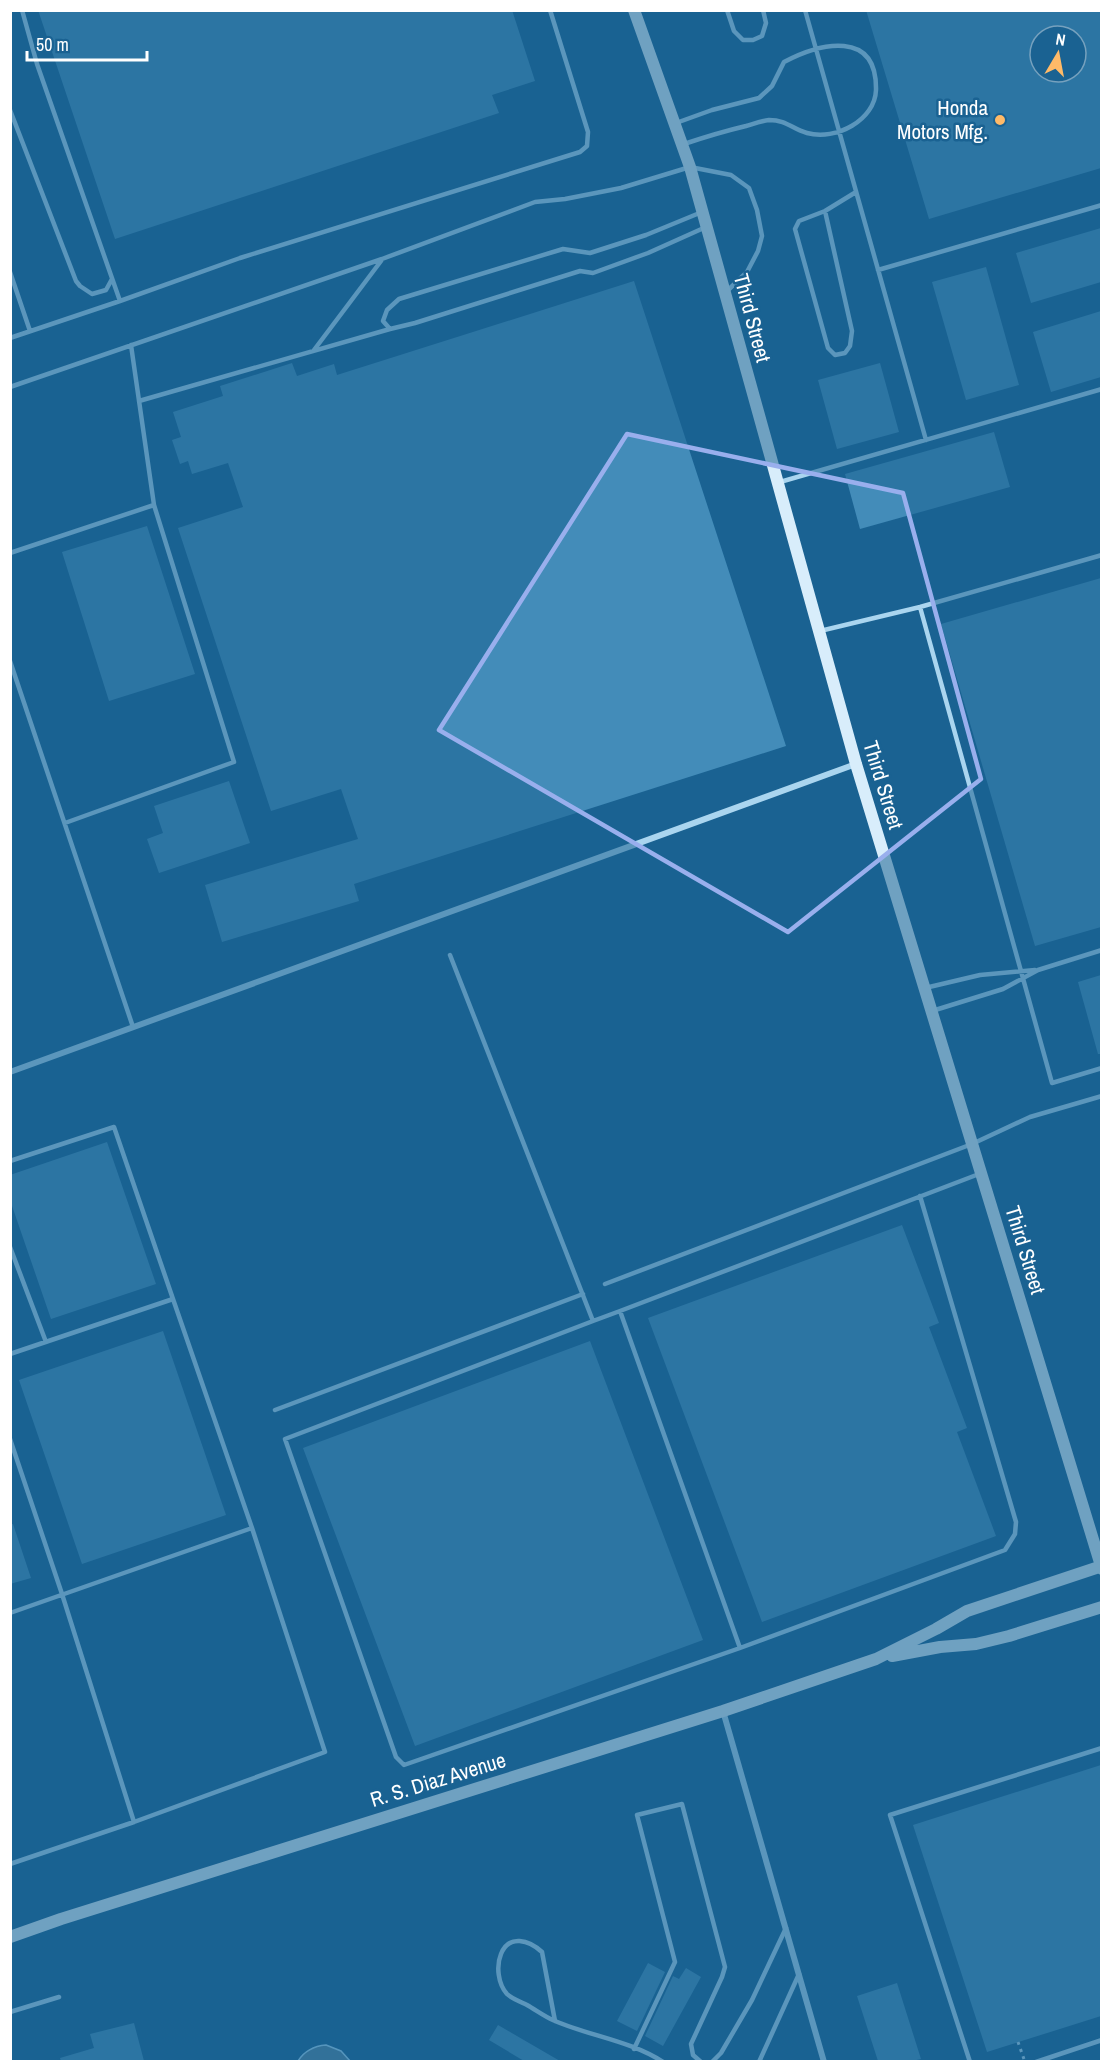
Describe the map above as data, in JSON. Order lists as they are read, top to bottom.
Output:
{
  "streets": {
    "street": ["Third Street", "R. S. Diaz Avenue"]
  },
  "crossings": [
    ["Third Street", "R. S. Diaz Avenue"]
  ],
  "places": ["Honda Motors Mfg."],
  "scale_bar": "50 m",
  "north": "top"
}
